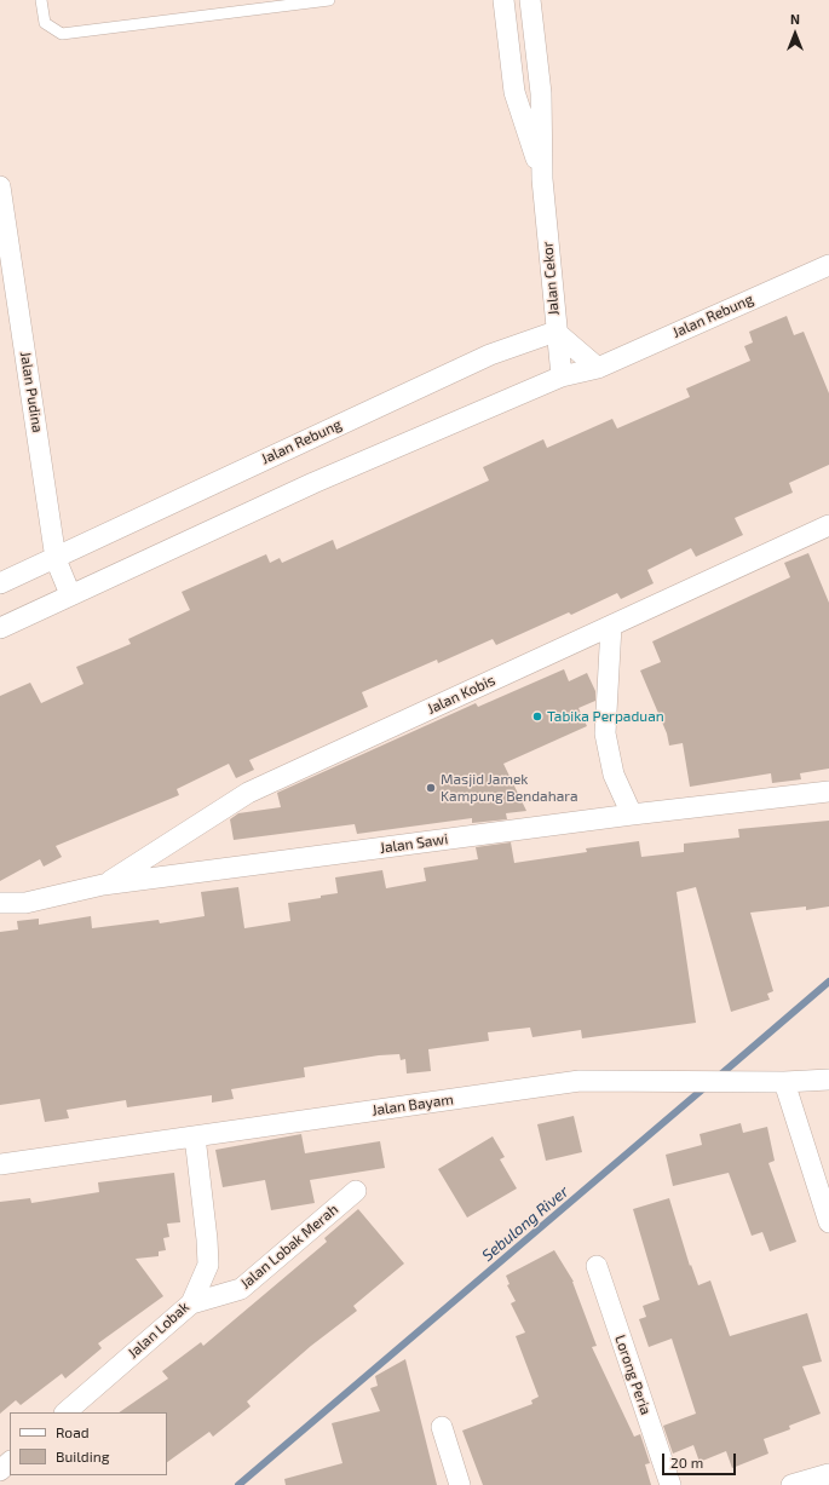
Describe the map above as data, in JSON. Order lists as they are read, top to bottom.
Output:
{
  "streets": {
    "street": [
      "Jalan Cekor",
      "Jalan Rebung",
      "Jalan Pudina",
      "Jalan Kobis",
      "Jalan Sawi",
      "Jalan Bayam",
      "Jalan Lobak Merah",
      "Jalan Lobak",
      "Lorong Peria"
    ]
  },
  "crossings": [
    ["Jalan Cekor", "Jalan Rebung"],
    ["Jalan Rebung", "Jalan Pudina"],
    ["Jalan Kobis", "Jalan Sawi"],
    ["Jalan Bayam", "Jalan Lobak"],
    ["Jalan Lobak Merah", "Jalan Lobak"]
  ],
  "water": ["Sebulong River"],
  "places": ["Tabika Perpaduan", "Masjid Jamek Kampung Bendahara"],
  "legend": ["Road", "Building"],
  "scale_bar": "20 m",
  "north": "top"
}
